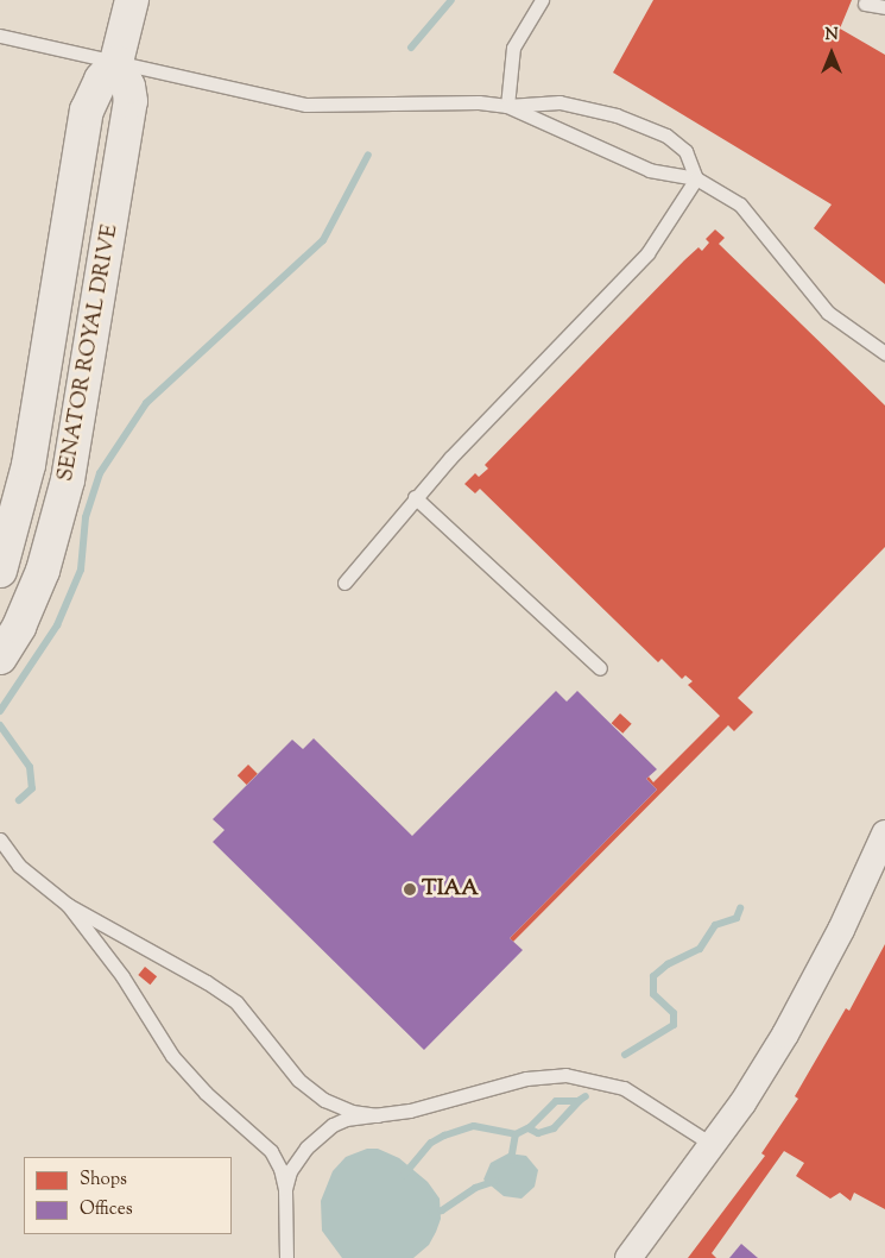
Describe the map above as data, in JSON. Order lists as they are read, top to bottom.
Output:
{
  "streets": {
    "street": ["SENATOR ROYAL DRIVE"]
  },
  "places": ["TIAA"],
  "legend": ["Shops", "Offices"],
  "north": "top"
}
